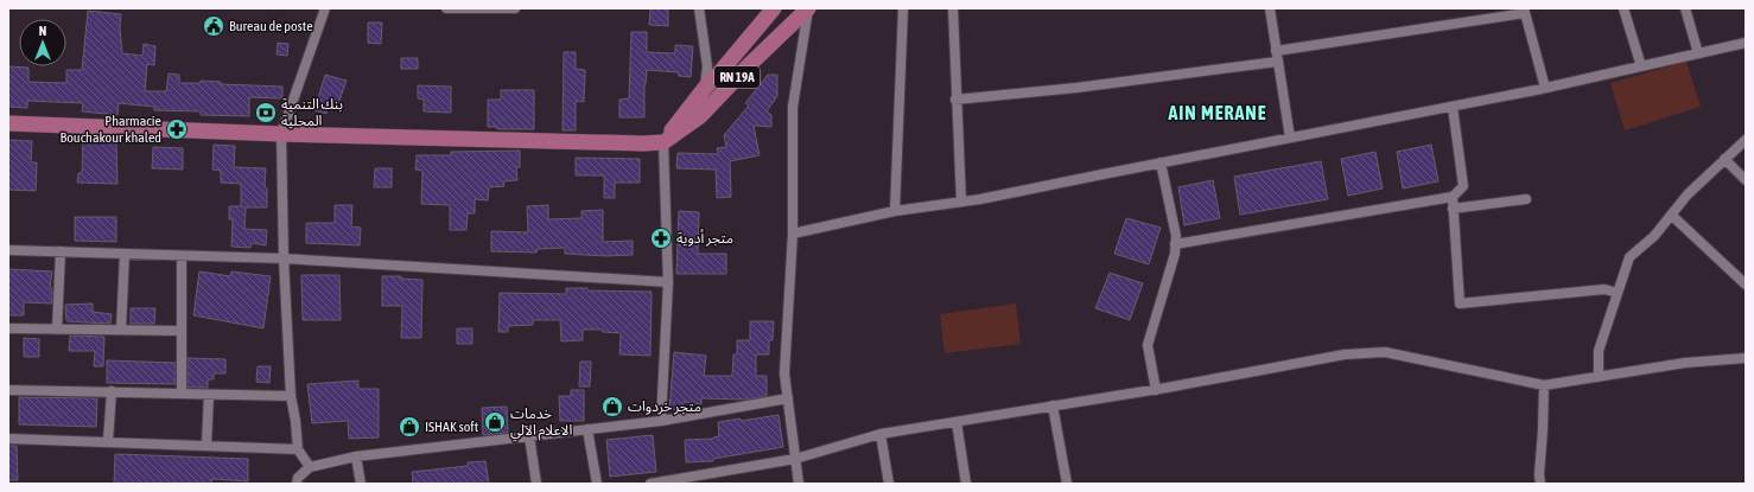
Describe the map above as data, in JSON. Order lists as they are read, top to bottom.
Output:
{
  "streets": {
    "main road": ["RN 19A"]
  },
  "districts": ["AIN MERANE"],
  "places": {
    "public building": ["Bureau de poste"],
    "bank": ["بنك التنمية المحلية"],
    "pharmacy": ["Pharmacie Bouchakour khaled", "متجر أدوية"],
    "shop": ["متجر خردوات", "خدمات الاعلام الآلي", "ISHAK soft"]
  },
  "north": "top"
}
